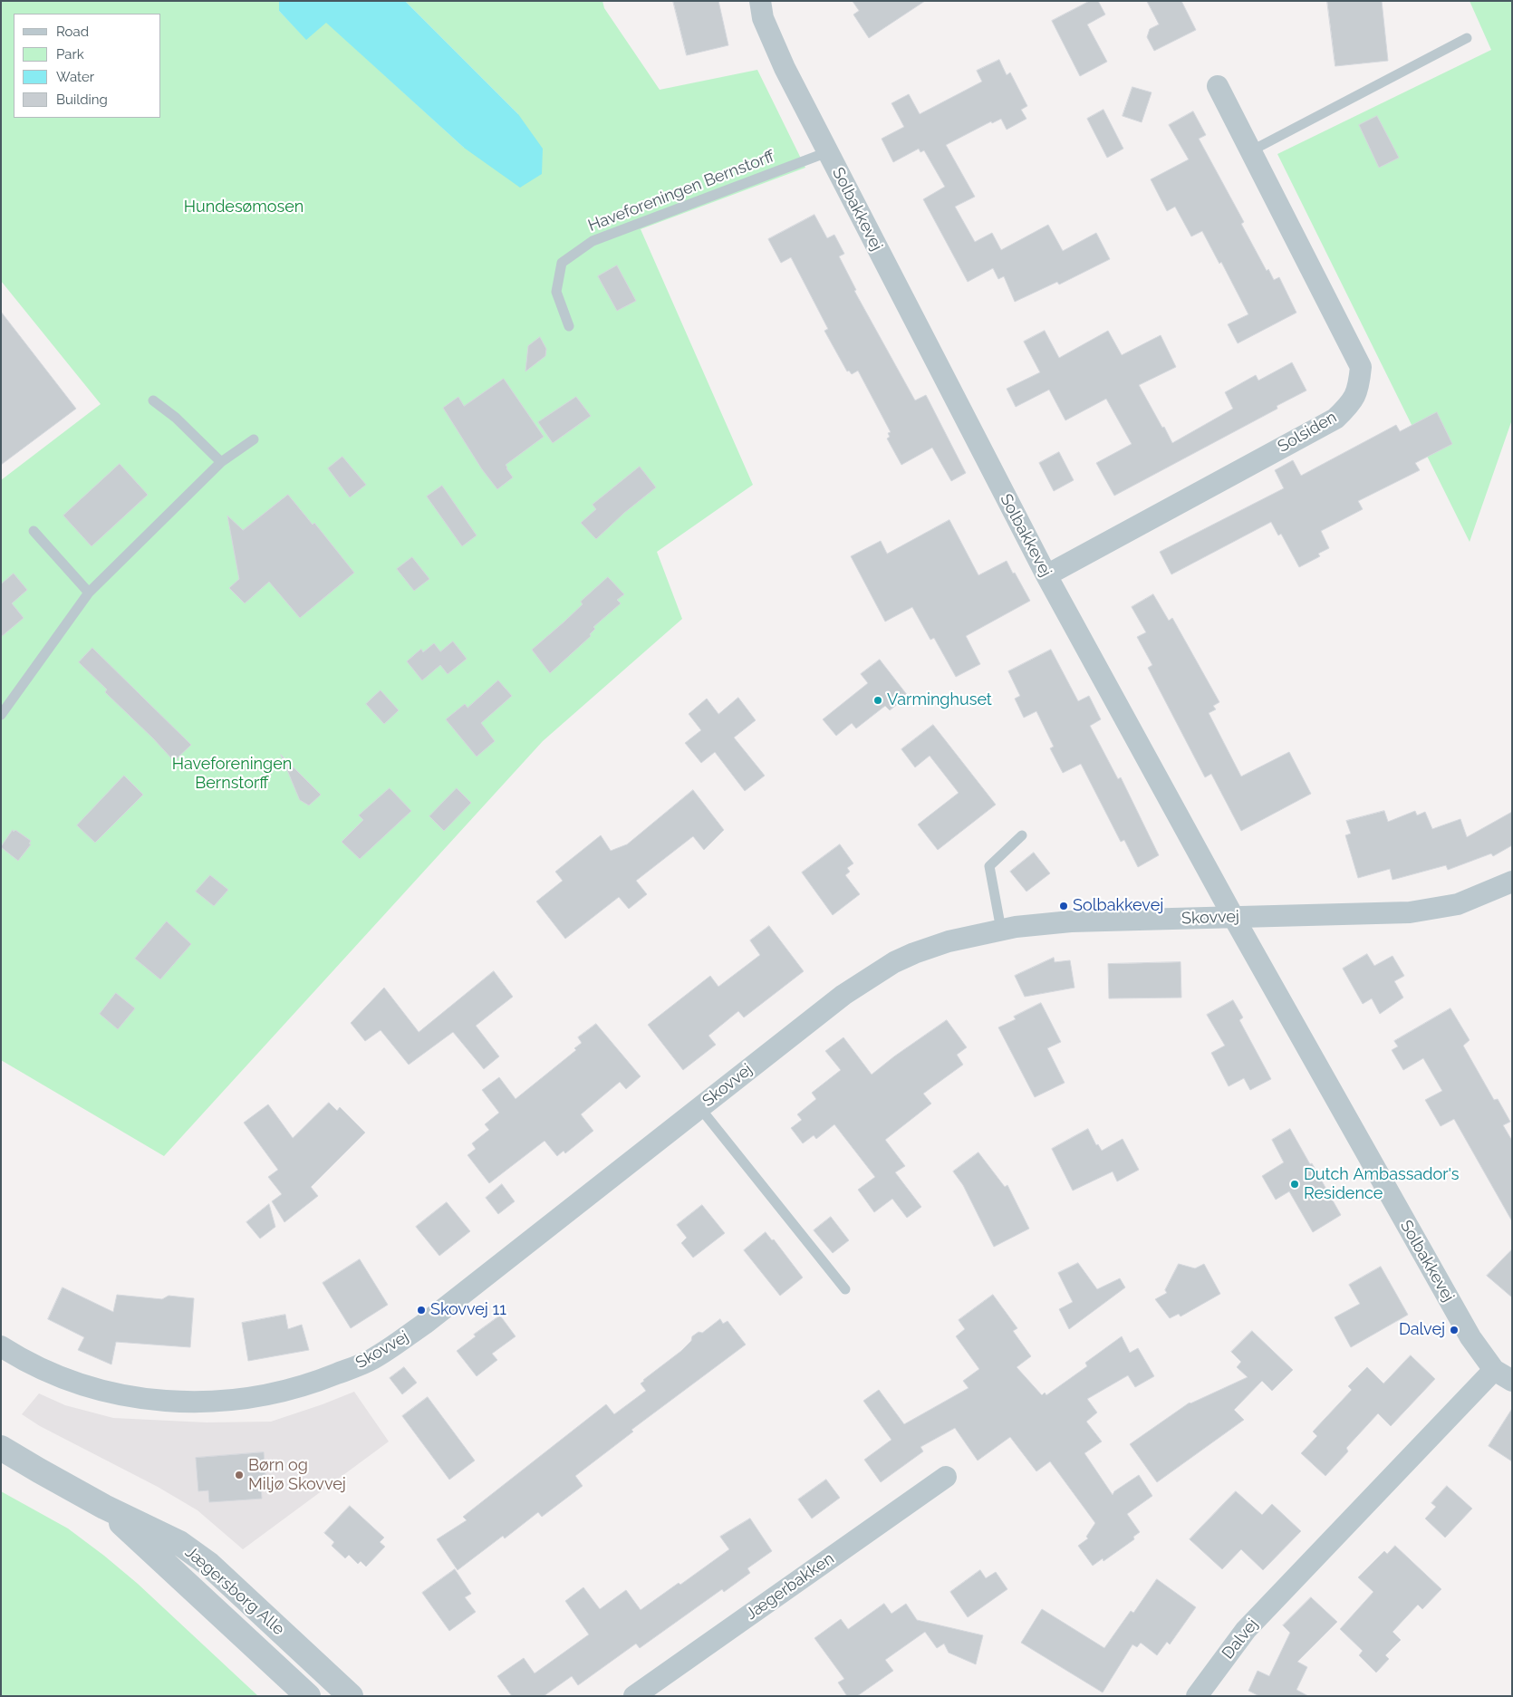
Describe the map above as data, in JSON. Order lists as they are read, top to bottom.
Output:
{
  "streets": {
    "street": [
      "Solbakkevej",
      "Solsiden",
      "Skovvej",
      "Jægerbakken",
      "Jægersborg Alle",
      "Dalvej"
    ],
    "lane": ["Haveforeningen Bernstorff"]
  },
  "crossings": [
    ["Haveforeningen Bernstorff", "Solbakkevej"],
    ["Solbakkevej", "Solsiden"],
    ["Solbakkevej", "Skovvej"],
    ["Solbakkevej", "Dalvej"]
  ],
  "parks": ["Hundesømosen", "Haveforeningen Bernstorff"],
  "places": [
    "Varminghuset",
    "Solbakkevej",
    "Dutch Ambassador's Residence",
    "Skovvej 11",
    "Dalvej",
    "Børn og Miljø Skovvej"
  ],
  "legend": [
    "Road",
    "Park",
    "Water",
    "Building"
  ]
}
